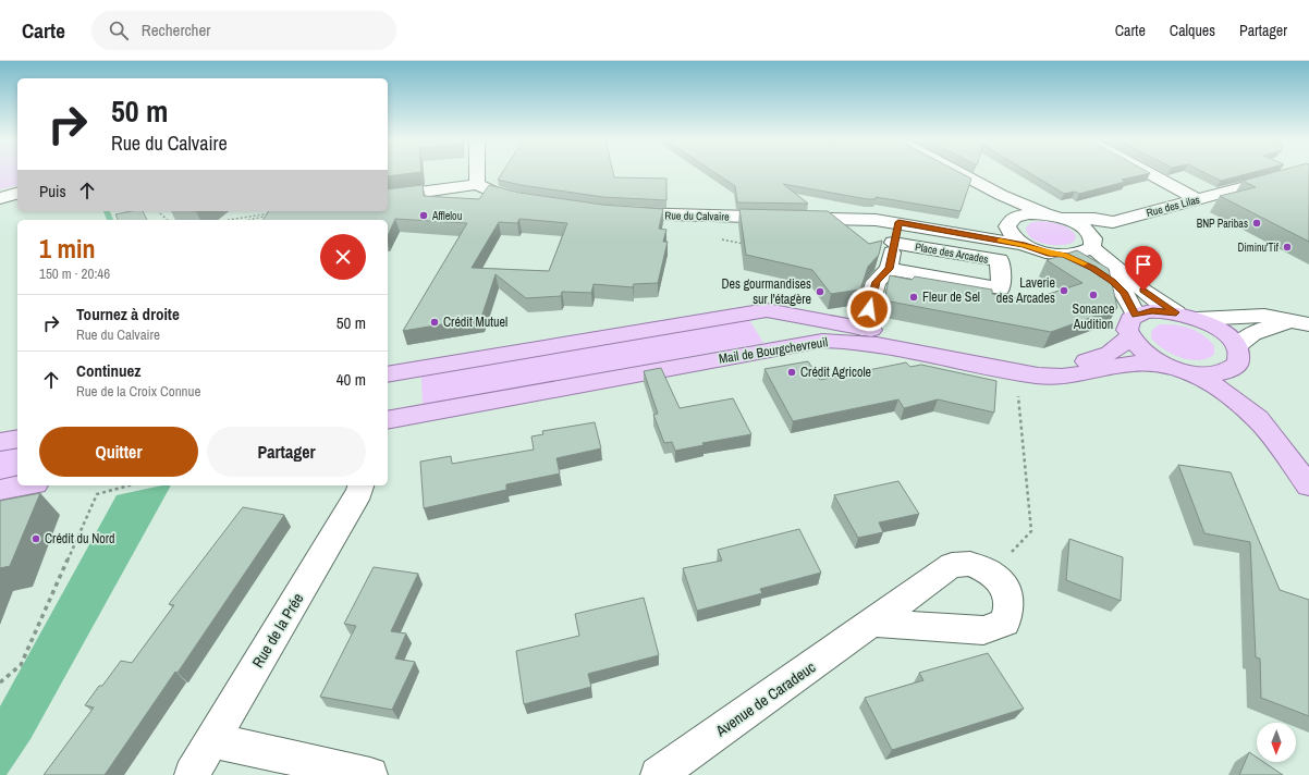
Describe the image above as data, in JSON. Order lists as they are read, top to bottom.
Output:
{
  "streets": {
    "main road": ["Mail de Bourgchevreuil"],
    "street": [
      "Rue des Lilas",
      "Rue du Calvaire",
      "Place des Arcades",
      "Rue de la Prée",
      "Avenue de Caradeuc"
    ]
  },
  "crossings": [
    ["Rue des Lilas", "Rue du Calvaire"]
  ],
  "places": [
    "Afflelou",
    "BNP Paribas",
    "Diminu'Tif",
    "Laverie des Arcades",
    "Des gourmandises sur l'étagère",
    "Sonance Audition",
    "Fleur de Sel",
    "Crédit Mutuel",
    "Crédit Agricole",
    "Crédit du Nord"
  ],
  "north": "bottom",
  "page": {
    "header": "Carte",
    "search": "Rechercher",
    "nav": ["Carte", "Calques", "Partager"],
    "turn": ["50 m", "Rue du Calvaire"],
    "then": "Puis",
    "heading": ["1 min", "150 m · 20:46"],
    "list": [
      {
        "name": "Tournez à droite",
        "note": "Rue du Calvaire",
        "value": "50 m"
      },
      {
        "name": "Continuez",
        "note": "Rue de la Croix Connue",
        "value": "40 m"
      }
    ],
    "buttons": ["Quitter", "Partager"]
  }
}
